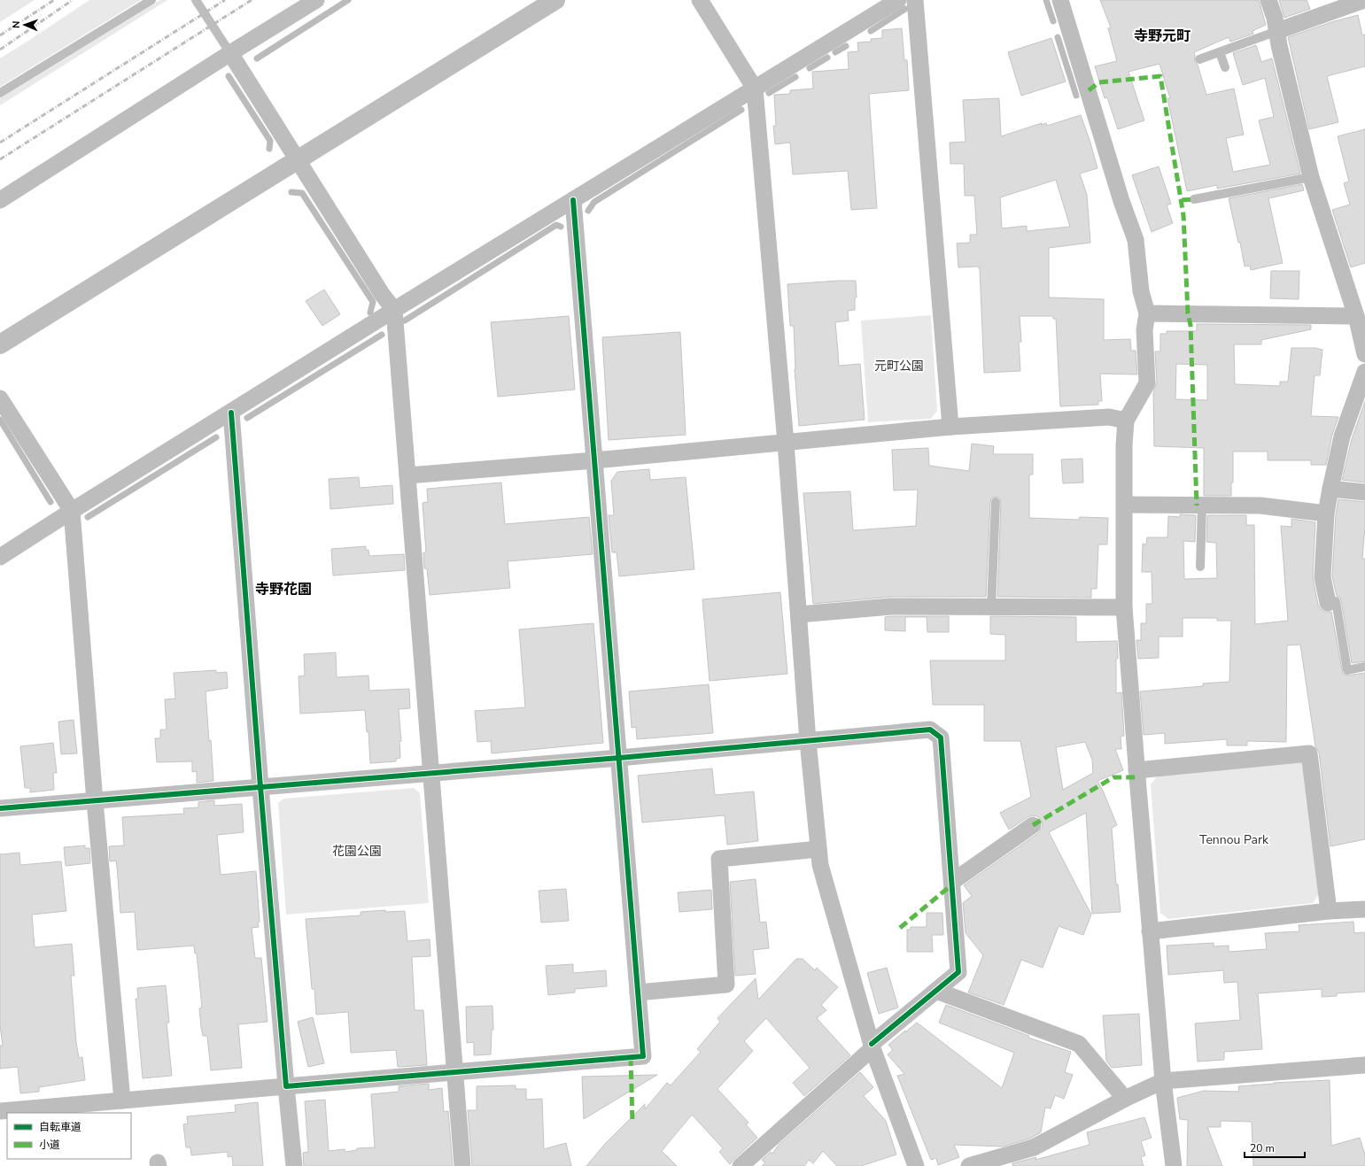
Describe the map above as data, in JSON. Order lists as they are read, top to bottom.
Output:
{
  "districts": ["寺野元町", "寺野花園"],
  "parks": ["元町公園", "Tennou Park", "花園公園"],
  "legend": ["自転車道", "小道"],
  "scale_bar": "20 m",
  "north": "left"
}
